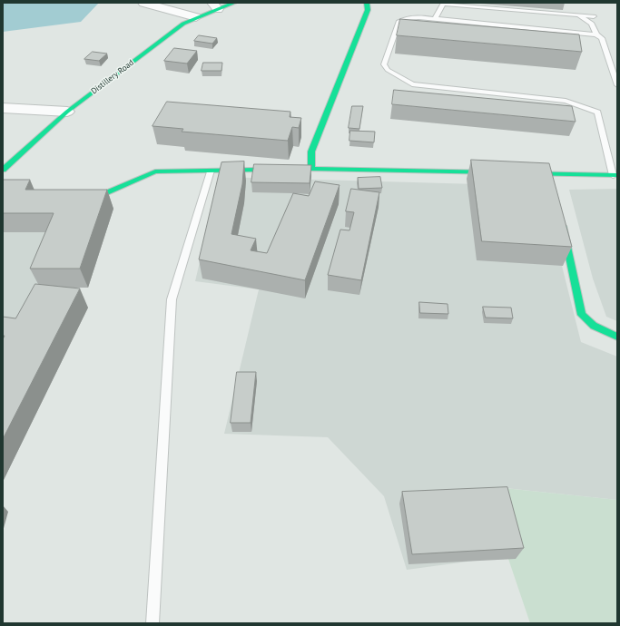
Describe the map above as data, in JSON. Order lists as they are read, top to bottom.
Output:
{
  "streets": {
    "street": ["Distillery Road"]
  }
}
